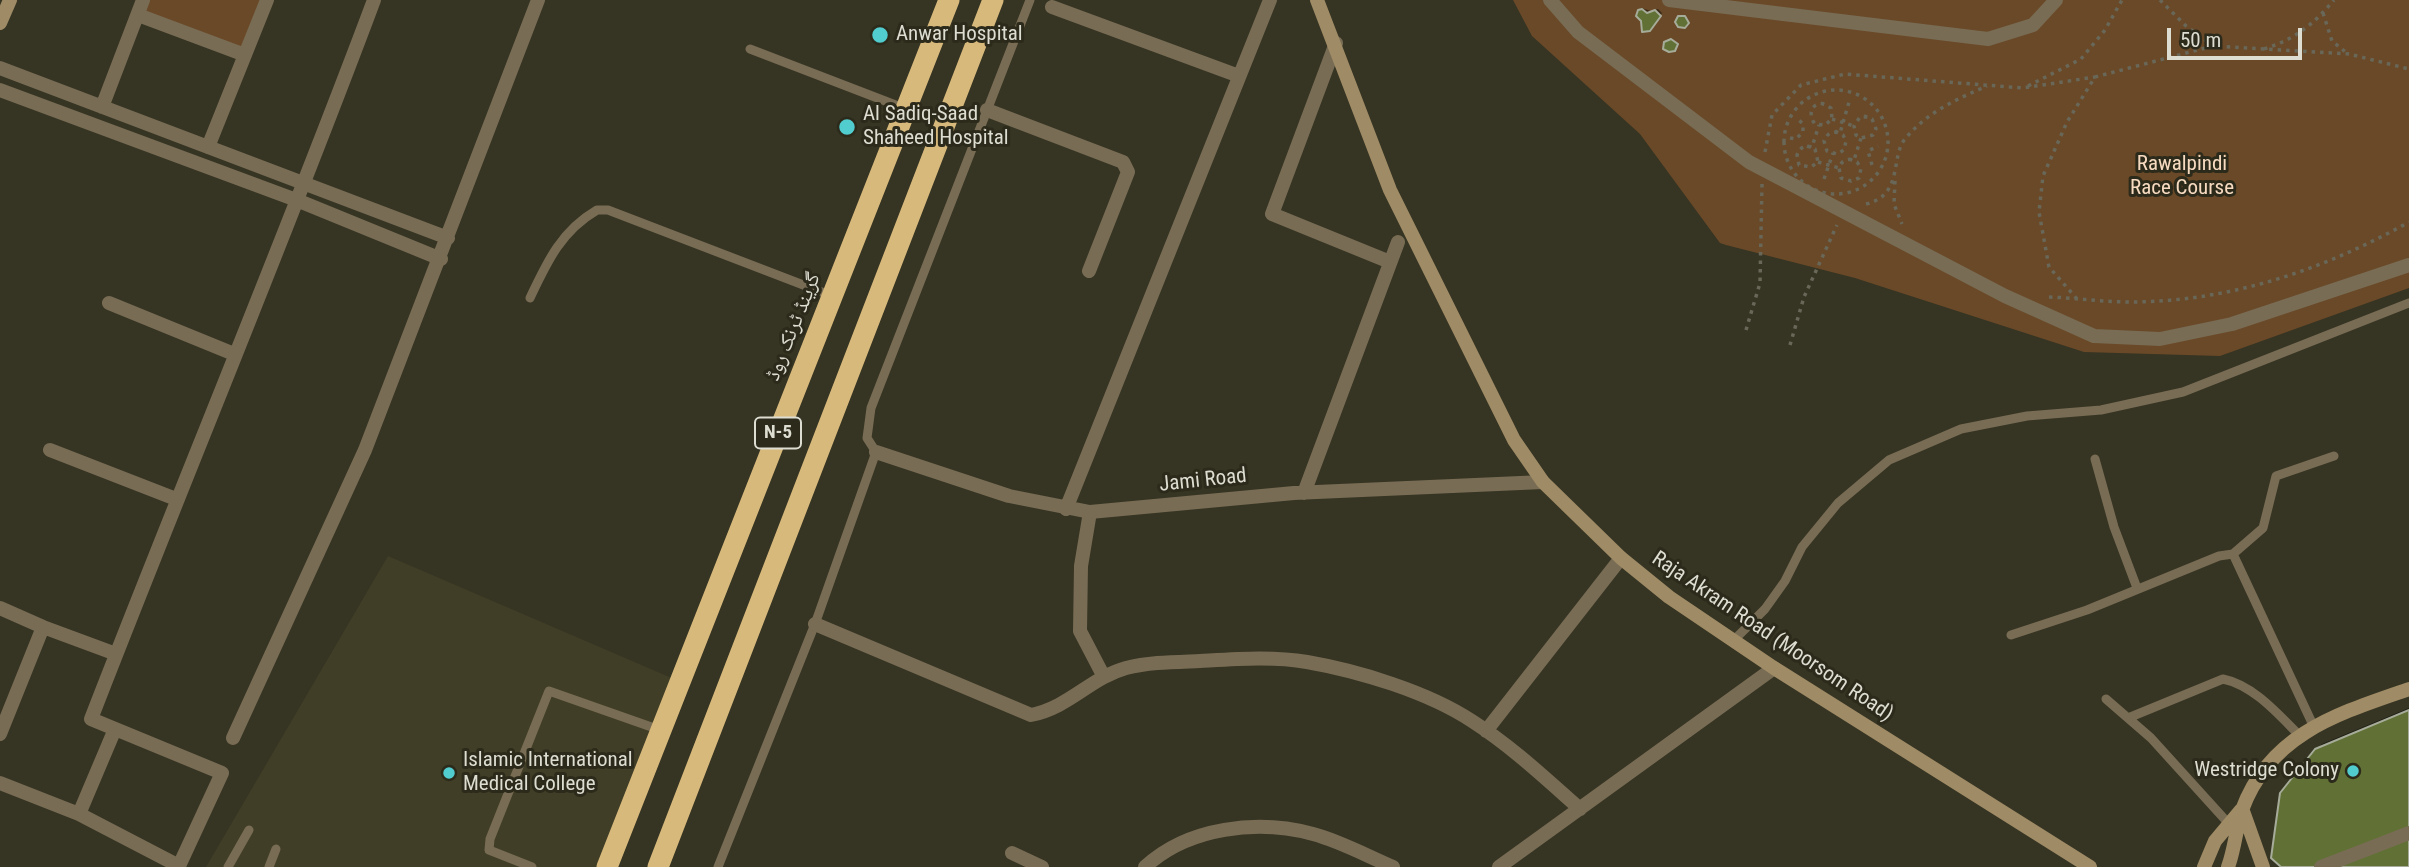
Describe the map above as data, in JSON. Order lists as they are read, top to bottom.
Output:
{
  "streets": {
    "highway": ["گرینڈ ٹرنک روڈ", "N-5"],
    "street": ["Jami Road", "Raja Akram Road (Moorsom Road)"]
  },
  "crossings": [
    ["Jami Road", "Raja Akram Road (Moorsom Road)"]
  ],
  "parks": ["Rawalpindi Race Course"],
  "places": [
    "Anwar Hospital",
    "Al Sadiq-Saad Shaheed Hospital",
    "Westridge Colony",
    "Islamic International Medical College"
  ],
  "scale_bar": "50 m"
}
